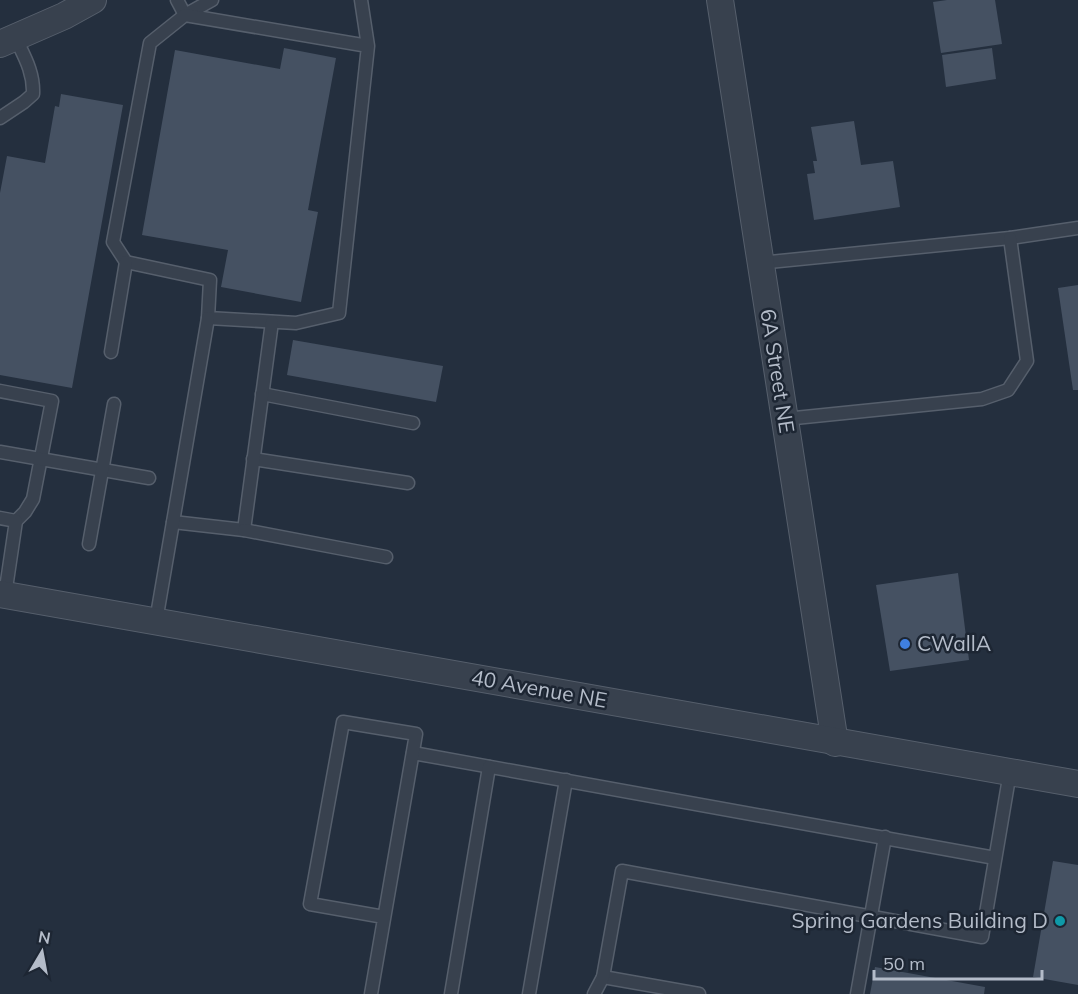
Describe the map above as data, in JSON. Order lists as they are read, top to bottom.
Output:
{
  "streets": {
    "street": ["6A Street NE", "40 Avenue NE"]
  },
  "crossings": [
    ["6A Street NE", "40 Avenue NE"]
  ],
  "places": ["CWallA", "Spring Gardens Building D"],
  "scale_bar": "50 m",
  "north": "top"
}
